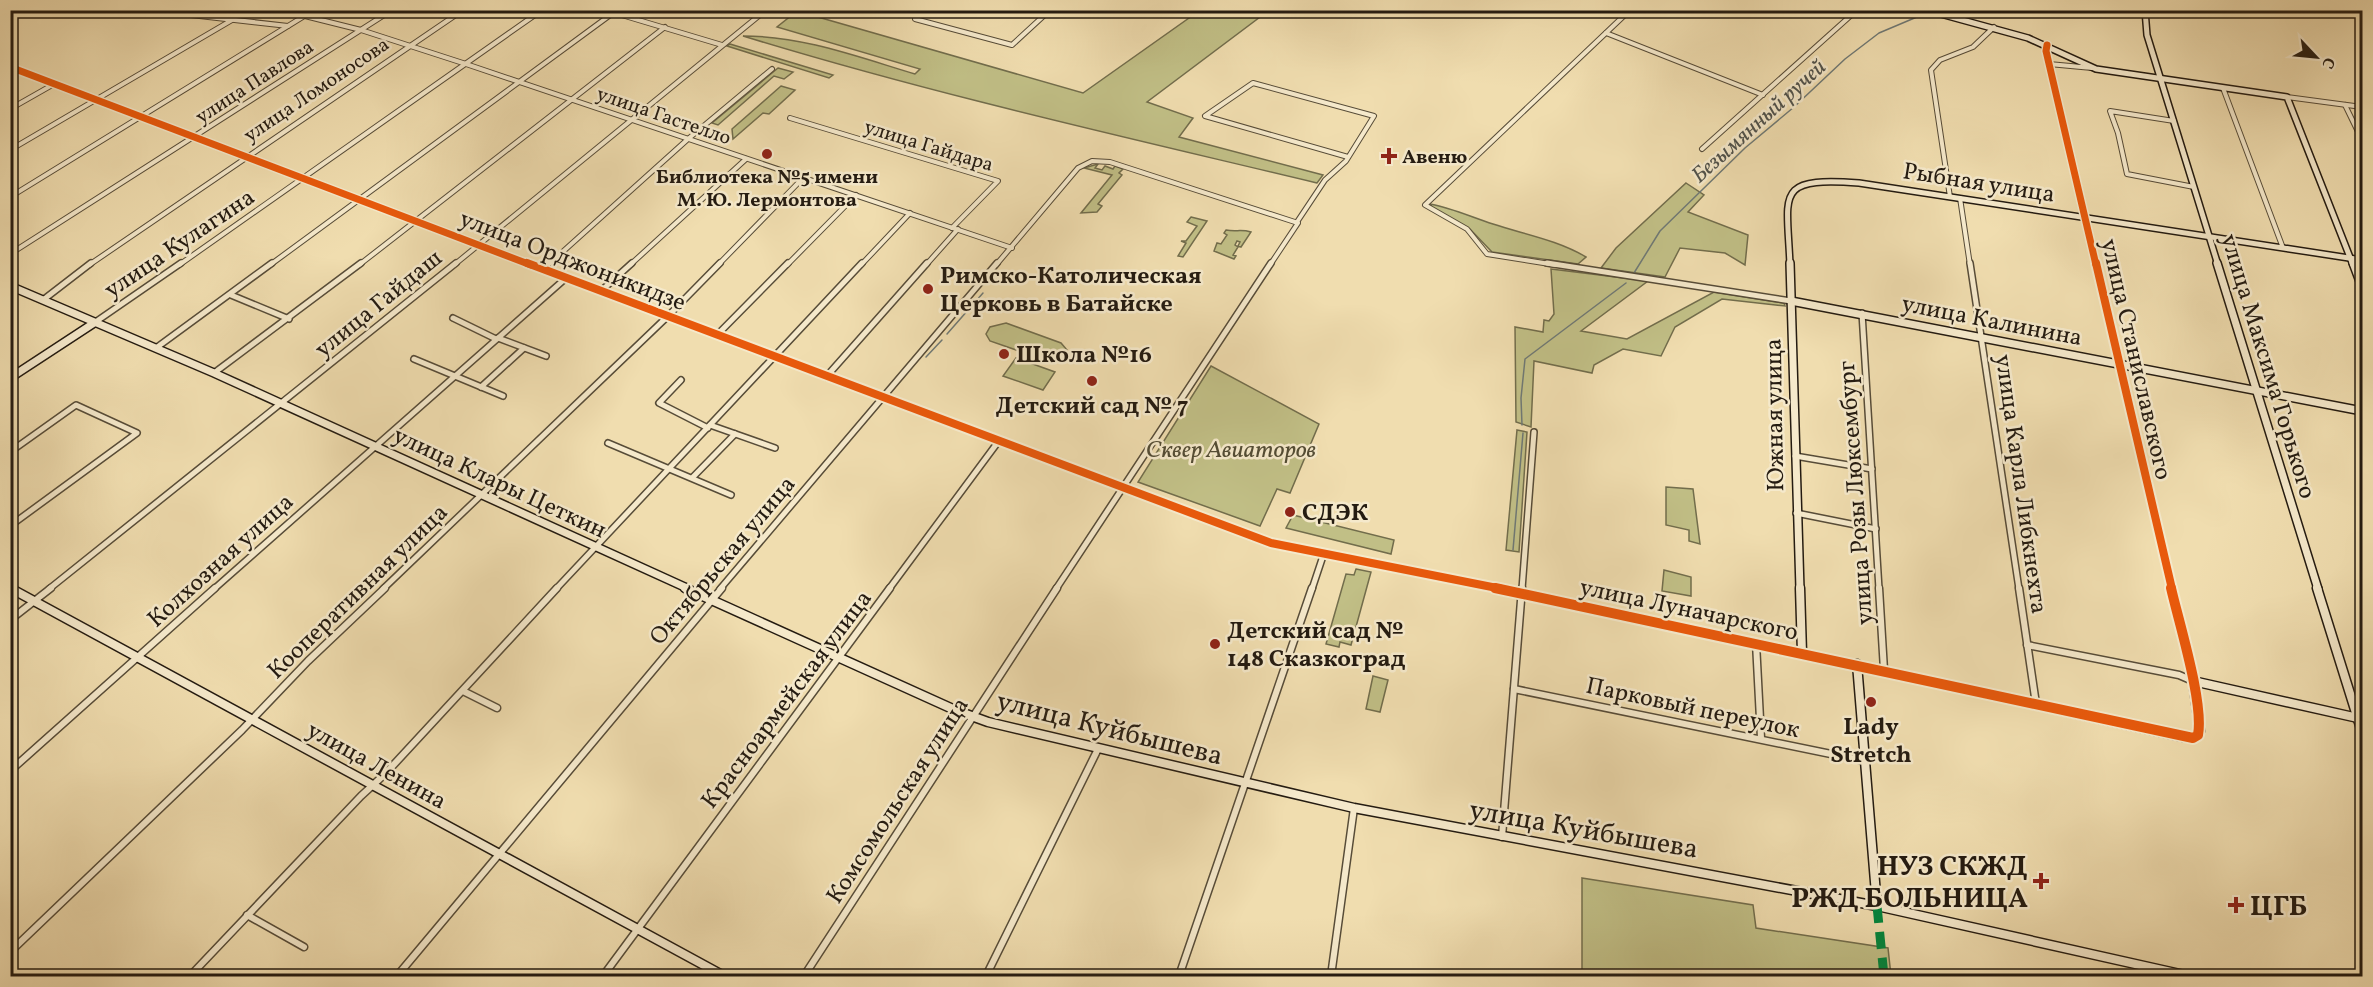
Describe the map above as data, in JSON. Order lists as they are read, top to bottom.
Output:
{
  "streets": {
    "street": [
      "улица Павлова",
      "улица Ломоносова",
      "улица Гастелло",
      "улица Гайдара",
      "Рыбная улица",
      "улица Кулагина",
      "улица Орджоникидзе",
      "улица Гайдаш",
      "улица Калинина",
      "улица Станиславского",
      "улица Максима Горького",
      "Южная улица",
      "улица Клары Цеткин",
      "улица Карла Либкнехта",
      "улица Розы Люксембург",
      "Колхозная улица",
      "Октябрьская улица",
      "Кооперативная улица",
      "улица Луначарского",
      "Красноармейская улица",
      "Парковый переулок",
      "улица Куйбышева",
      "улица Ленина",
      "Комсомольская улица"
    ]
  },
  "crossings": [
    ["улица Павлова", "улица Гастелло"],
    ["улица Павлова", "улица Орджоникидзе"],
    ["улица Ломоносова", "улица Гастелло"],
    ["улица Ломоносова", "улица Орджоникидзе"],
    ["улица Ломоносова", "улица Клары Цеткин"],
    ["улица Гастелло", "улица Гайдара"],
    ["улица Гастелло", "улица Кулагина"],
    ["улица Гастелло", "улица Гайдаш"],
    ["улица Гастелло", "Октябрьская улица"],
    ["улица Гастелло", "Кооперативная улица"],
    ["Рыбная улица", "улица Станиславского"],
    ["Рыбная улица", "улица Максима Горького"],
    ["Рыбная улица", "Южная улица"],
    ["Рыбная улица", "улица Карла Либкнехта"],
    ["улица Кулагина", "улица Орджоникидзе"],
    ["улица Кулагина", "улица Клары Цеткин"],
    ["улица Орджоникидзе", "улица Гайдаш"],
    ["улица Орджоникидзе", "Колхозная улица"],
    ["улица Орджоникидзе", "Октябрьская улица"],
    ["улица Орджоникидзе", "Кооперативная улица"],
    ["улица Орджоникидзе", "улица Луначарского"],
    ["улица Орджоникидзе", "Красноармейская улица"],
    ["улица Орджоникидзе", "Комсомольская улица"],
    ["улица Гайдаш", "улица Клары Цеткин"],
    ["улица Гайдаш", "улица Ленина"],
    ["улица Калинина", "улица Станиславского"],
    ["улица Калинина", "улица Максима Горького"],
    ["улица Калинина", "Южная улица"],
    ["улица Калинина", "улица Карла Либкнехта"],
    ["улица Калинина", "улица Розы Люксембург"],
    ["улица Станиславского", "улица Луначарского"],
    ["Южная улица", "улица Луначарского"],
    ["улица Клары Цеткин", "Колхозная улица"],
    ["улица Клары Цеткин", "Октябрьская улица"],
    ["улица Клары Цеткин", "Кооперативная улица"],
    ["улица Клары Цеткин", "Красноармейская улица"],
    ["улица Клары Цеткин", "улица Куйбышева"],
    ["улица Клары Цеткин", "Комсомольская улица"],
    ["улица Карла Либкнехта", "улица Луначарского"],
    ["улица Розы Люксембург", "улица Луначарского"],
    ["Колхозная улица", "улица Ленина"],
    ["Октябрьская улица", "улица Ленина"],
    ["Октябрьская улица", "Комсомольская улица"],
    ["Кооперативная улица", "улица Ленина"],
    ["улица Луначарского", "Комсомольская улица"],
    ["Красноармейская улица", "улица Ленина"],
    ["улица Куйбышева", "Комсомольская улица"]
  ],
  "water": ["Безымянный ручей"],
  "parks": ["Сквер Авиаторов"],
  "places": {
    "other": [
      "Библиотека №5 имени М. Ю. Лермонтова",
      "Римско-Католическая Церковь в Батайске",
      "Школа №16",
      "Детский сад № 7",
      "СДЭК",
      "Детский сад № 148 Сказкоград",
      "Lady Stretch"
    ],
    "health": ["Авеню", "НУЗ СКЖД РЖД БОЛЬНИЦА", "ЦГБ"]
  },
  "north": "bottom right"
}
